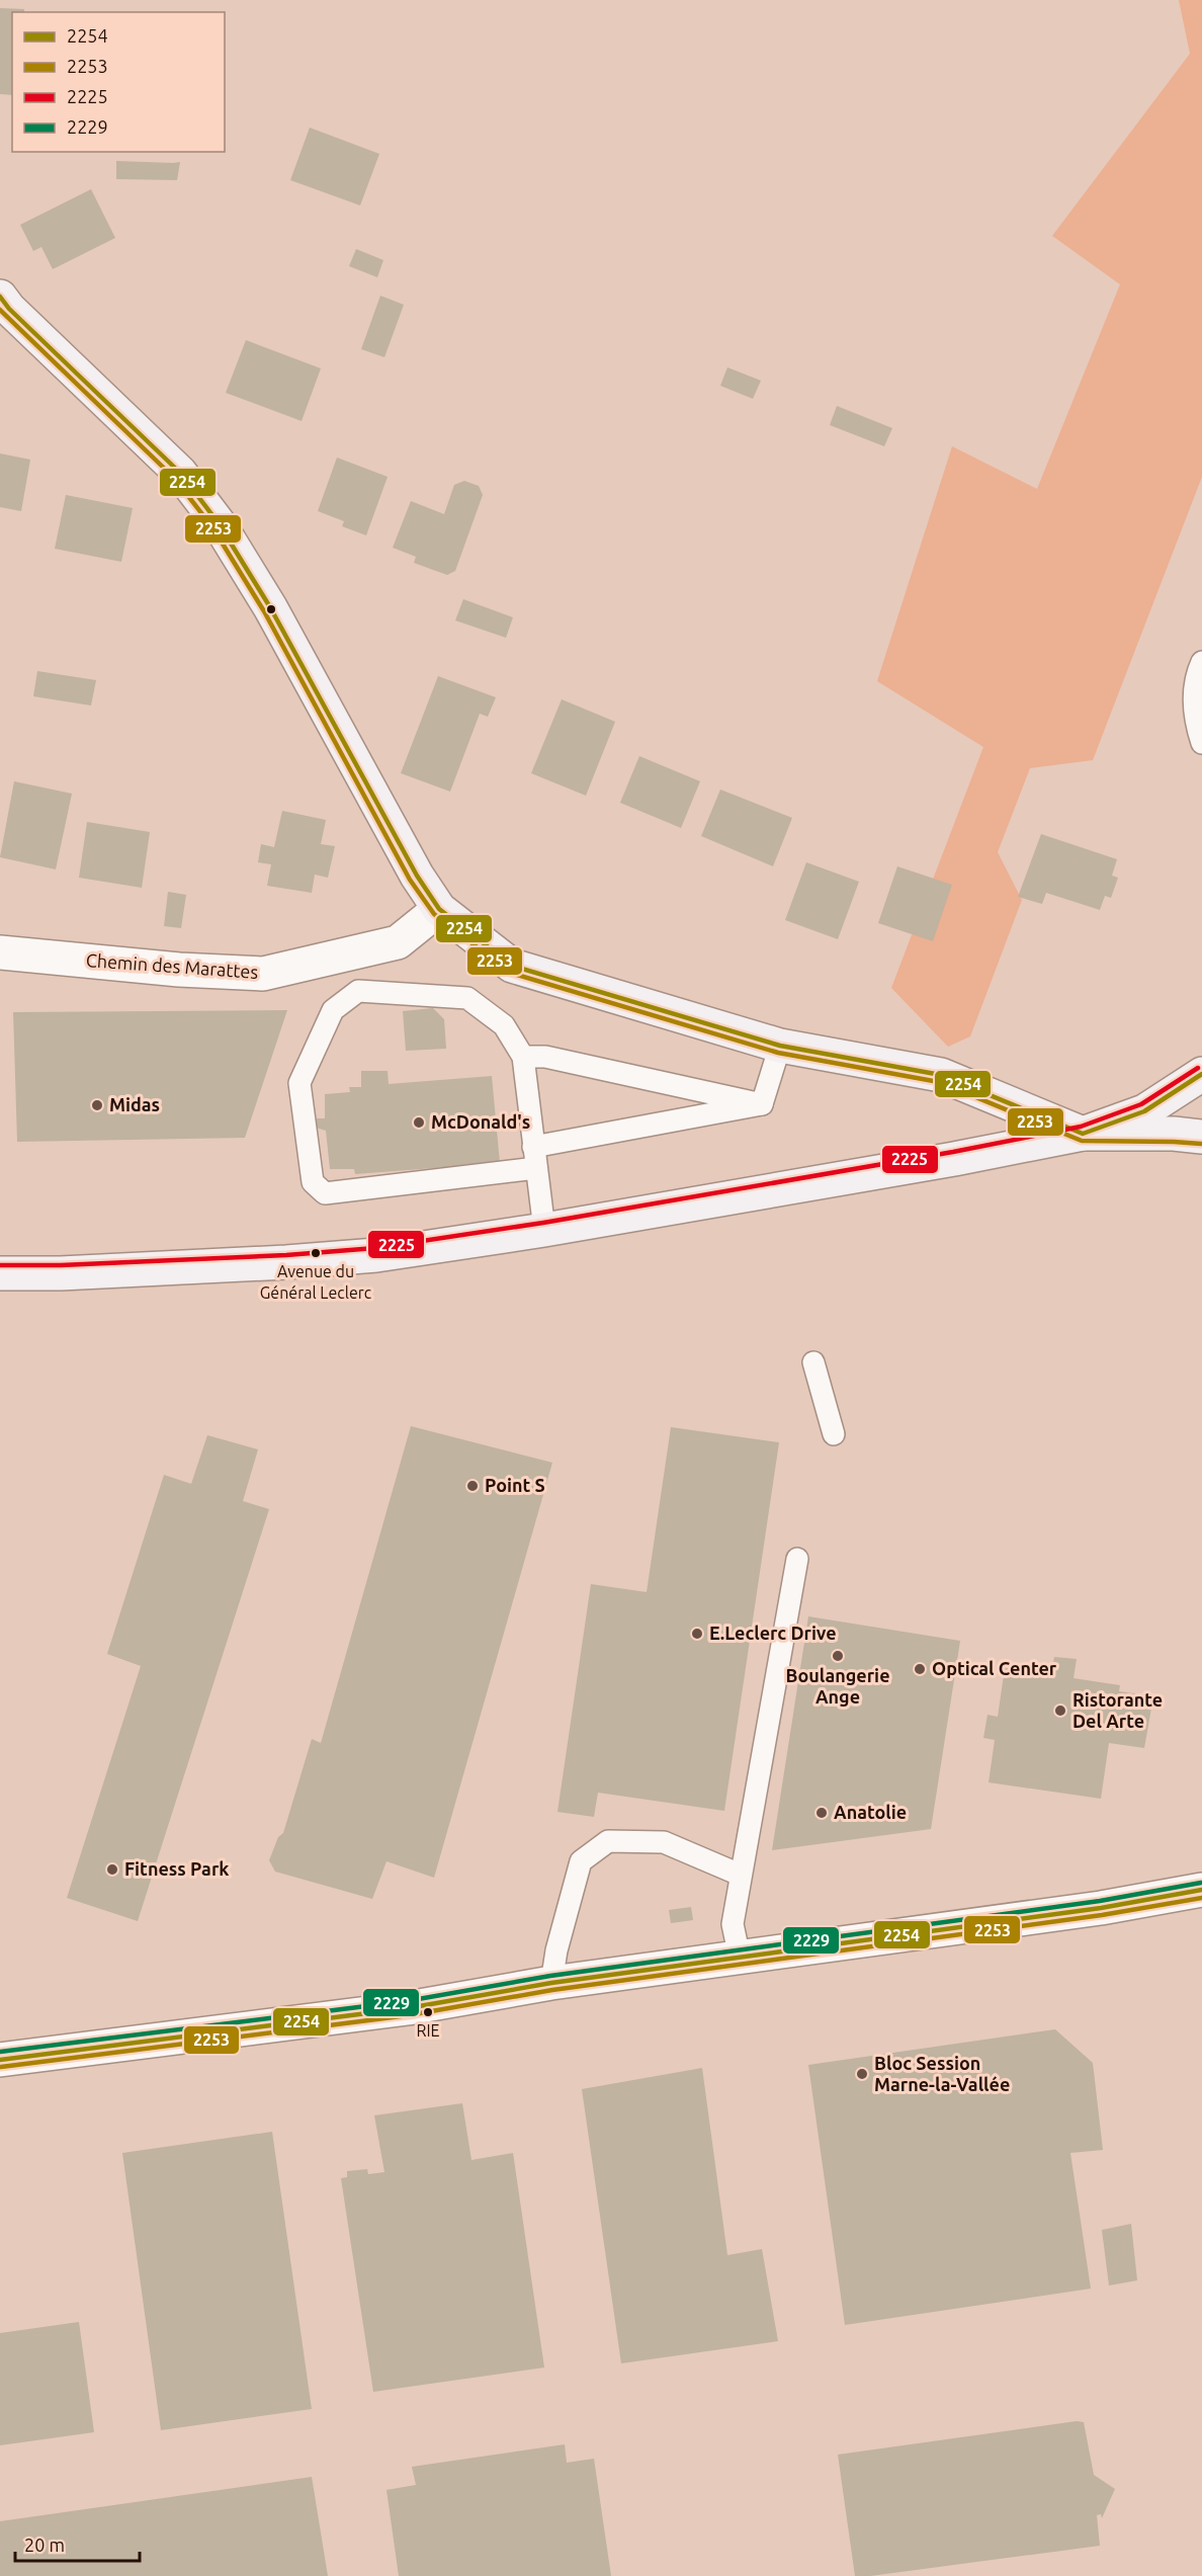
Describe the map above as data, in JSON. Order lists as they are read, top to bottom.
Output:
{
  "streets": {
    "street": ["Chemin des Marattes"]
  },
  "places": [
    "Midas",
    "McDonald's",
    "Avenue du Général Leclerc",
    "Point S",
    "E.Leclerc Drive",
    "Boulangerie Ange",
    "Optical Center",
    "Ristorante Del Arte",
    "Anatolie",
    "Fitness Park",
    "RIE",
    "Bloc Session Marne-la-Vallée"
  ],
  "lines": [
    "transit line 2254",
    "transit line 2253",
    "transit line 2225",
    "transit line 2229"
  ],
  "legend": [
    "2254",
    "2253",
    "2225",
    "2229"
  ],
  "scale_bar": "20 m"
}
